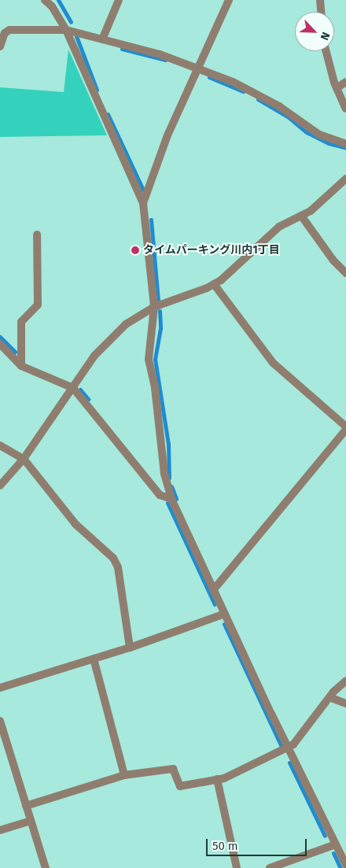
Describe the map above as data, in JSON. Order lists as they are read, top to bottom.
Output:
{
  "places": ["タイムパーキング川内1丁目"],
  "scale_bar": "50 m",
  "north": "bottom right"
}
